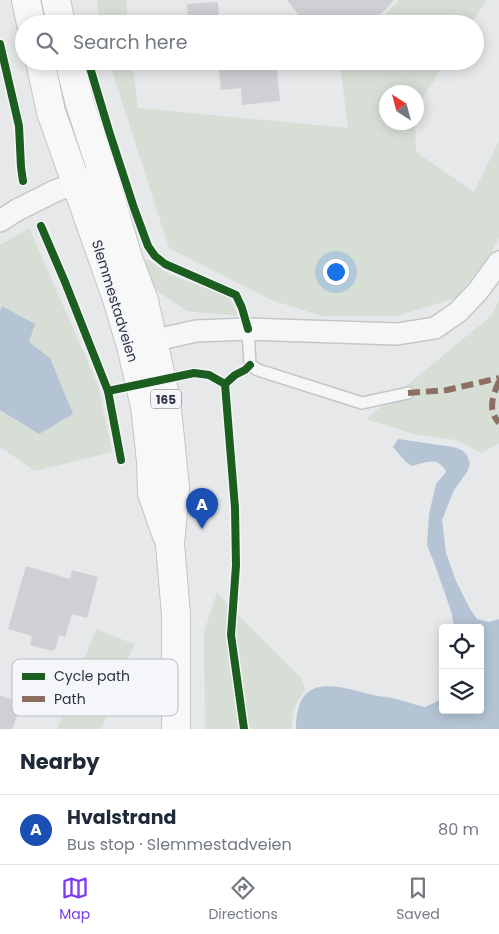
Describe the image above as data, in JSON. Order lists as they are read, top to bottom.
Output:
{
  "streets": {
    "main road": ["Slemmestadveien", "165"]
  },
  "legend": ["Cycle path", "Path"],
  "north": "top left",
  "page": {
    "search": "Search here",
    "pins": "A",
    "heading": "Nearby",
    "list": [
      {
        "mark": "A",
        "name": "Hvalstrand",
        "note": "Bus stop · Slemmestadveien",
        "value": "80 m"
      }
    ],
    "nav": ["Map", "Directions", "Saved"]
  }
}
